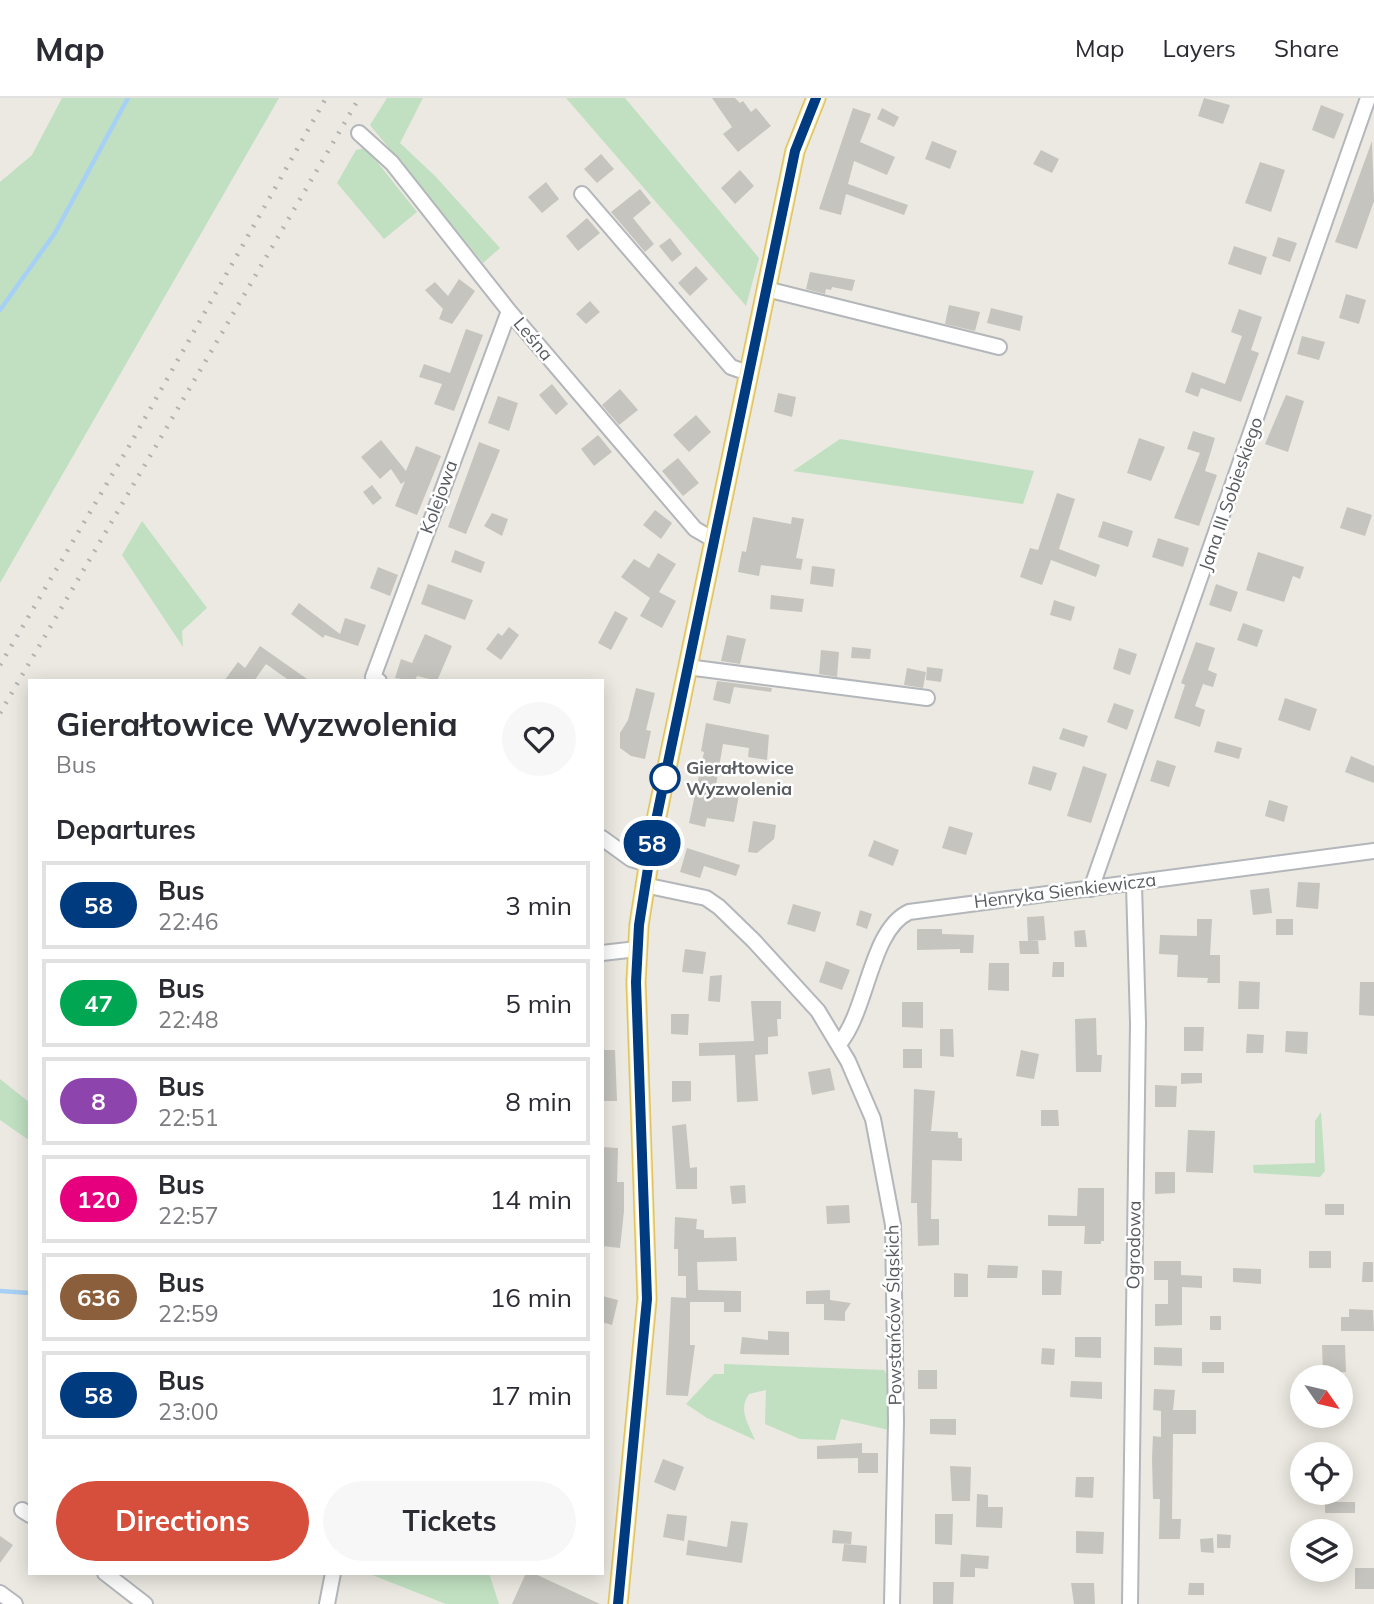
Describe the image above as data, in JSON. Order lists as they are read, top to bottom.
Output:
{
  "streets": {
    "street": [
      "Leśna",
      "Jana III Sobieskiego",
      "Kolejowa",
      "Henryka Sienkiewicza",
      "Ogrodowa",
      "Powstańców Śląskich"
    ]
  },
  "crossings": [
    ["Leśna", "Kolejowa"],
    ["Jana III Sobieskiego", "Henryka Sienkiewicza"],
    ["Henryka Sienkiewicza", "Ogrodowa"],
    ["Henryka Sienkiewicza", "Powstańców Śląskich"]
  ],
  "places": ["Gierałtowice Wyzwolenia"],
  "lines": ["bus line 58"],
  "north": "bottom right",
  "page": {
    "header": "Map",
    "nav": ["Map", "Layers", "Share"],
    "on_map": "58",
    "heading": [
      ["Gierałtowice Wyzwolenia", "Bus"],
      "Departures"
    ],
    "list": [
      {
        "mark": "58",
        "name": "Bus",
        "note": "22:46",
        "value": "3 min"
      },
      {
        "mark": "47",
        "name": "Bus",
        "note": "22:48",
        "value": "5 min"
      },
      {
        "mark": "8",
        "name": "Bus",
        "note": "22:51",
        "value": "8 min"
      },
      {
        "mark": "120",
        "name": "Bus",
        "note": "22:57",
        "value": "14 min"
      },
      {
        "mark": "636",
        "name": "Bus",
        "note": "22:59",
        "value": "16 min"
      },
      {
        "mark": "58",
        "name": "Bus",
        "note": "23:00",
        "value": "17 min"
      }
    ],
    "buttons": ["Directions", "Tickets"]
  }
}
